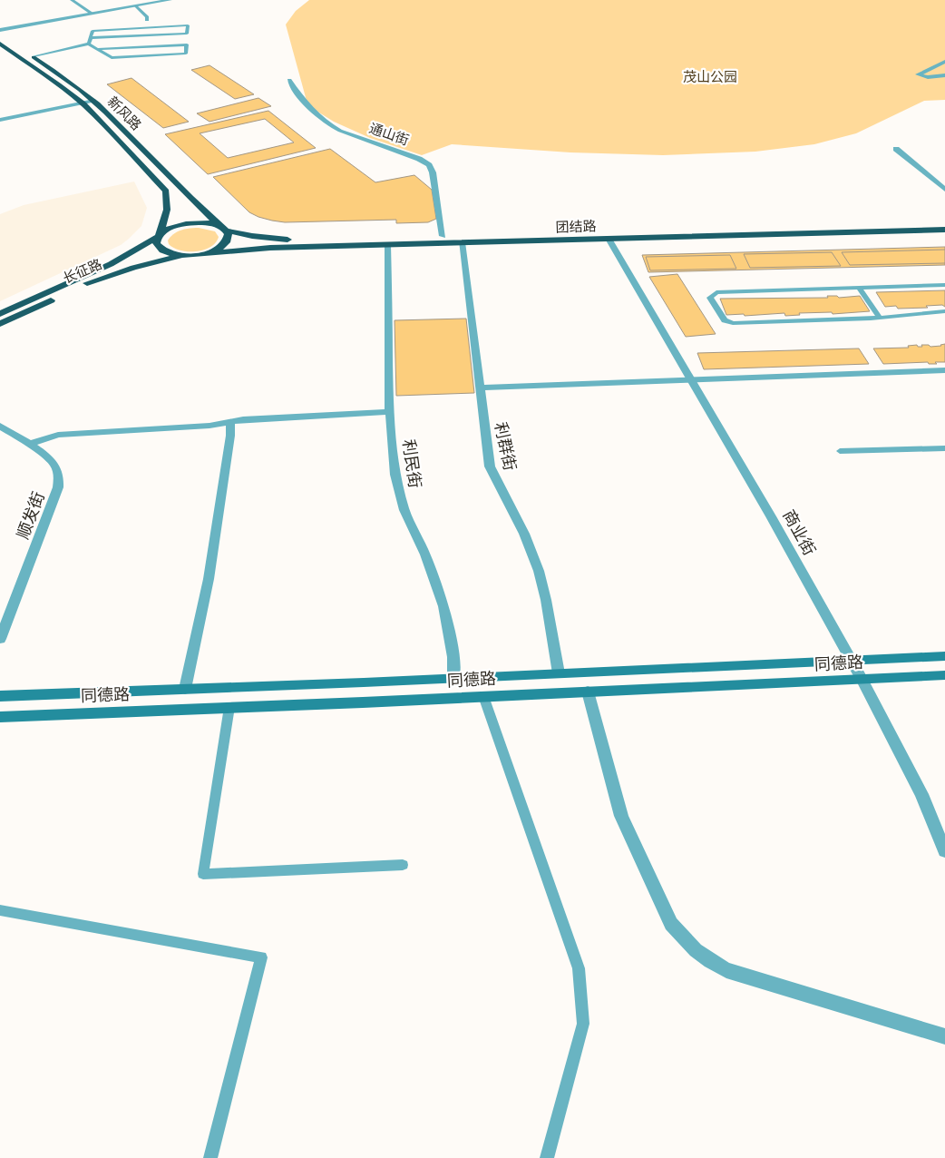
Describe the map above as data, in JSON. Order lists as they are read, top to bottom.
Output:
{
  "streets": {
    "highway": ["新风路", "团结路", "长征路"],
    "main road": ["同德路"],
    "street": [
      "通山街",
      "利群街",
      "利民街",
      "顺发街",
      "商业街"
    ]
  },
  "crossings": [
    ["新风路", "团结路"],
    ["新风路", "长征路"],
    ["通山街", "团结路"],
    ["团结路", "长征路"],
    ["团结路", "利群街"],
    ["团结路", "利民街"],
    ["团结路", "商业街"],
    ["利群街", "同德路"],
    ["利民街", "同德路"],
    ["商业街", "同德路"]
  ],
  "parks": ["茂山公园"]
}
